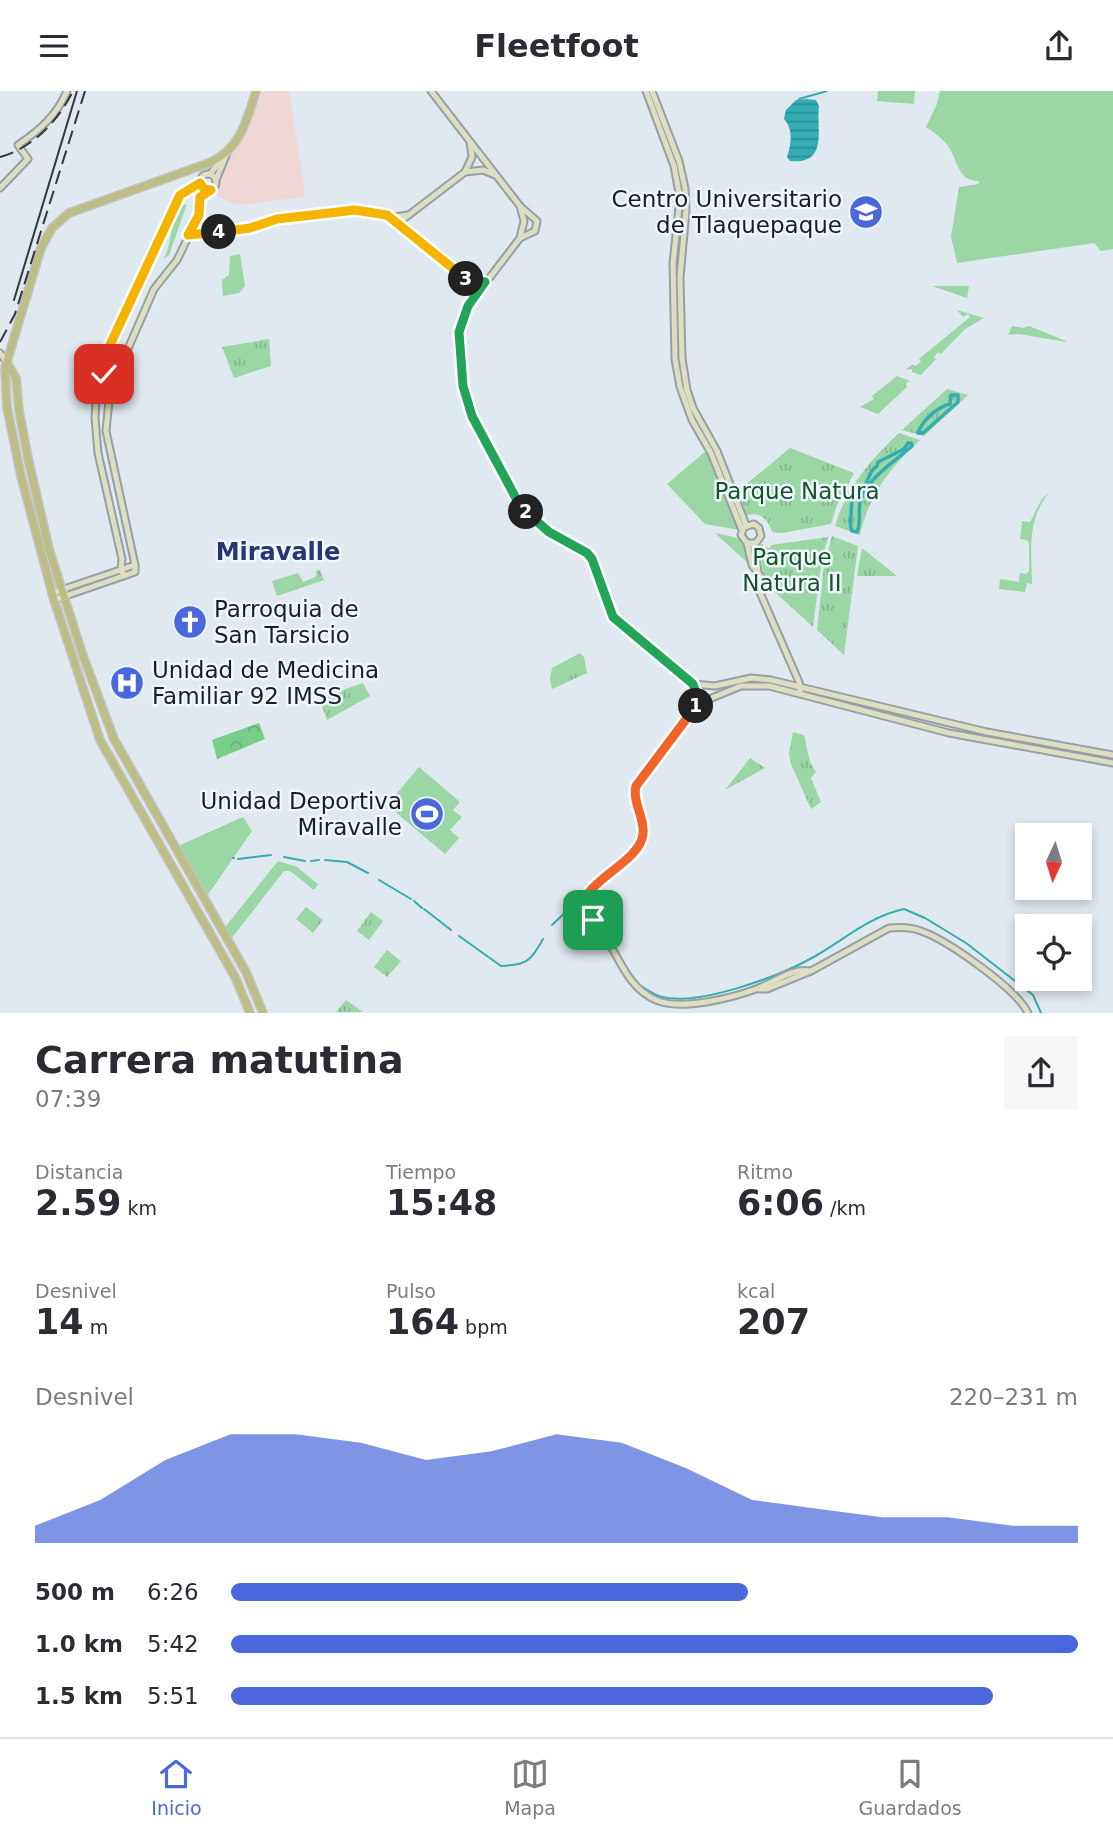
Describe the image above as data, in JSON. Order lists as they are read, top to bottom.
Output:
{
  "districts": ["Miravalle"],
  "parks": ["Parque Natura", "Parque Natura II"],
  "places": {
    "school or university": ["Centro Universitario de Tlaquepaque"],
    "church": ["Parroquia de San Tarsicio"],
    "hospital": ["Unidad de Medicina Familiar 92 IMSS"],
    "sports": ["Unidad Deportiva Miravalle"]
  },
  "north": "bottom",
  "page": {
    "header": "Fleetfoot",
    "pins": [
      "4",
      "3",
      "2",
      "1"
    ],
    "heading": ["Carrera matutina", "07:39"],
    "stats": [
      ["Distancia", "2.59 km"],
      ["Tiempo", "15:48"],
      ["Ritmo", "6:06 /km"],
      ["Desnivel", "14 m"],
      ["Pulso", "164 bpm"],
      ["kcal", "207"]
    ],
    "chart": ["Desnivel", "220–231 m"],
    "list": [
      {
        "name": "500 m",
        "note": "6:26"
      },
      {
        "name": "1.0 km",
        "note": "5:42"
      },
      {
        "name": "1.5 km",
        "note": "5:51"
      }
    ],
    "tabs": ["Inicio", "Mapa", "Guardados"]
  }
}
